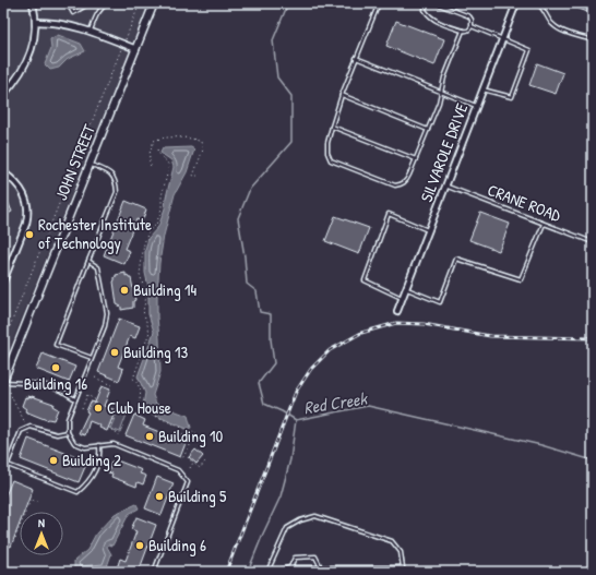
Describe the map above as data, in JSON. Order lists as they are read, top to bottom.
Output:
{
  "streets": {
    "street": ["SILVAROLE DRIVE", "JOHN STREET"],
    "lane": ["CRANE ROAD"]
  },
  "crossings": [
    ["SILVAROLE DRIVE", "CRANE ROAD"]
  ],
  "water": ["Red Creek"],
  "places": [
    "Rochester Institute of Technology",
    "Building 14",
    "Building 13",
    "Building 16",
    "Club House",
    "Building 10",
    "Building 2",
    "Building 5",
    "Building 6"
  ],
  "north": "top"
}
